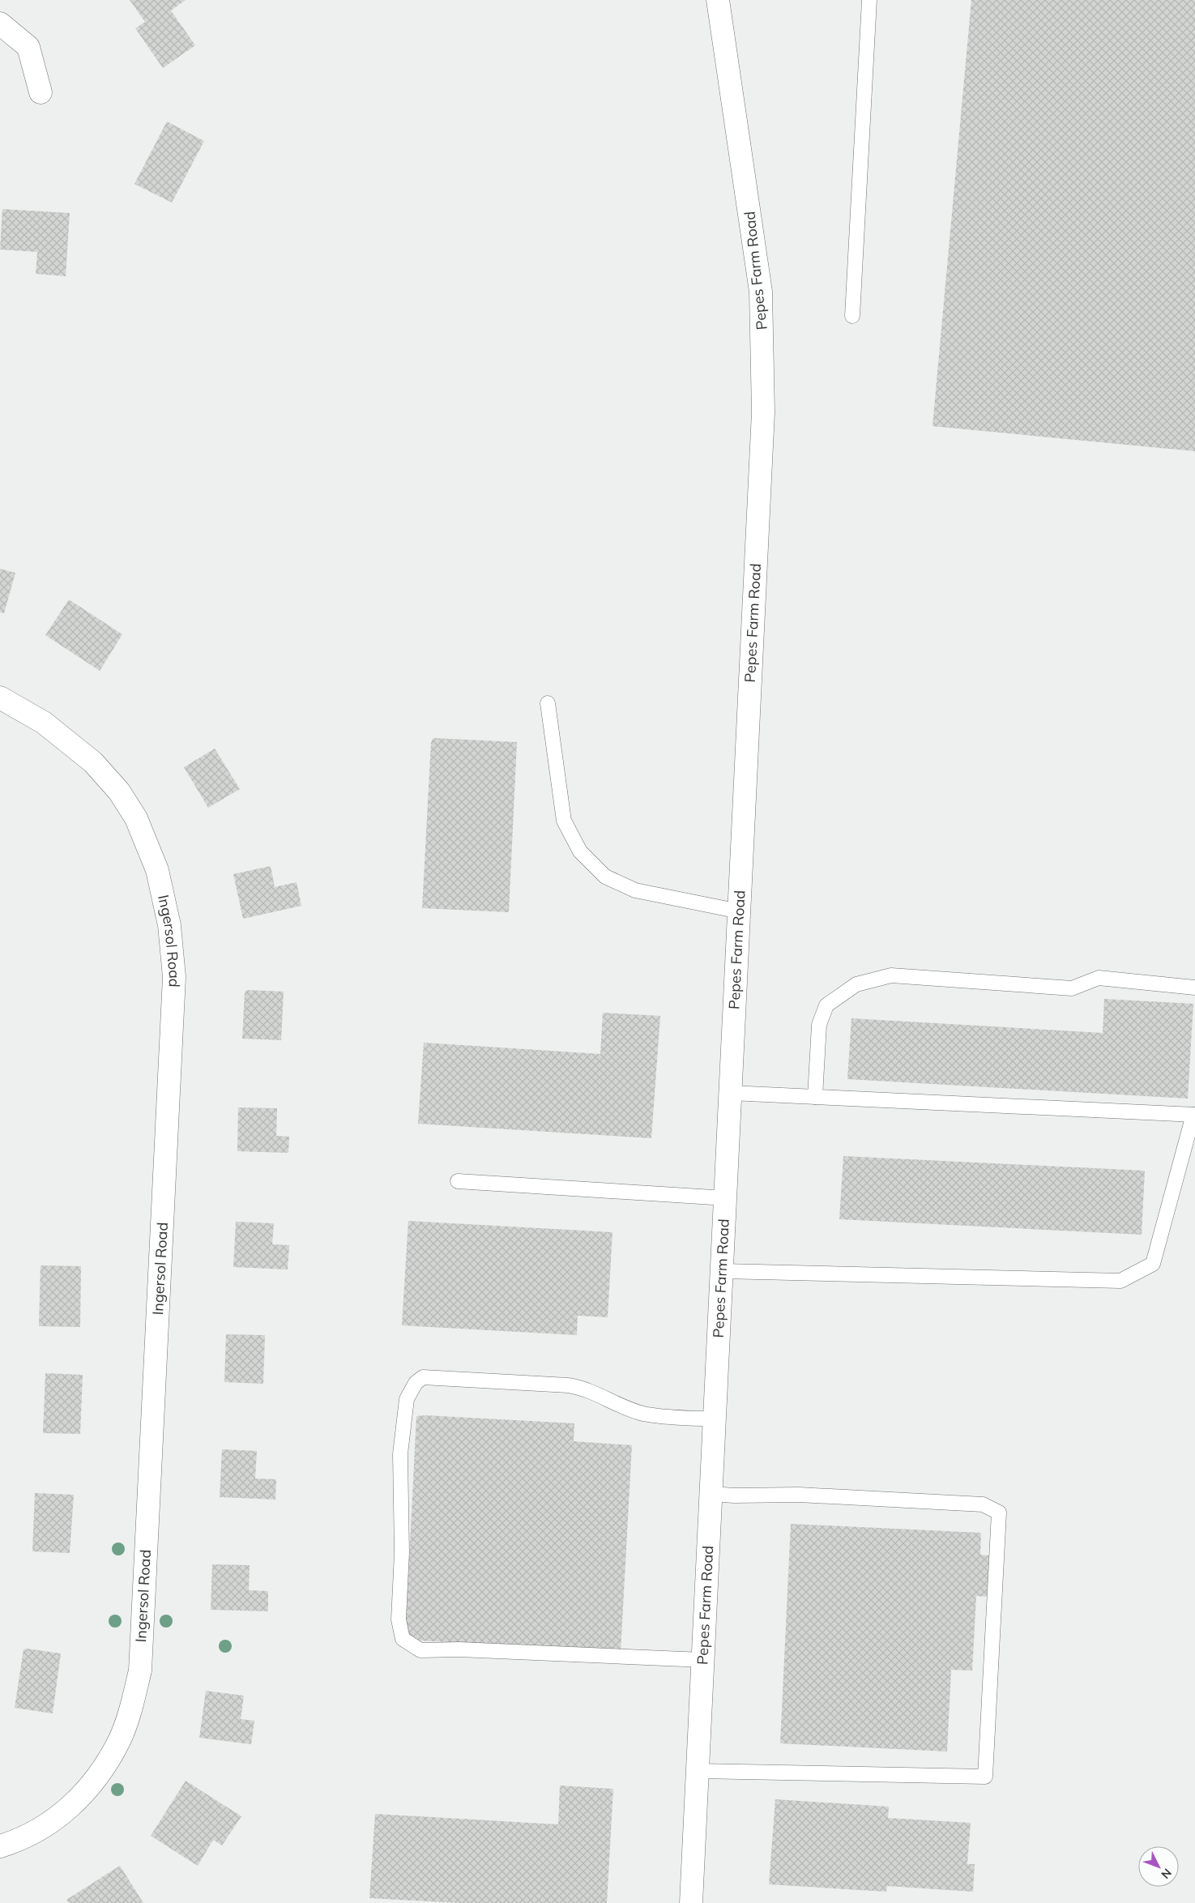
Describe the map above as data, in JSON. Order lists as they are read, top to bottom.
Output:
{
  "streets": {
    "street": ["Pepes Farm Road", "Ingersol Road"]
  },
  "north": "bottom right"
}
